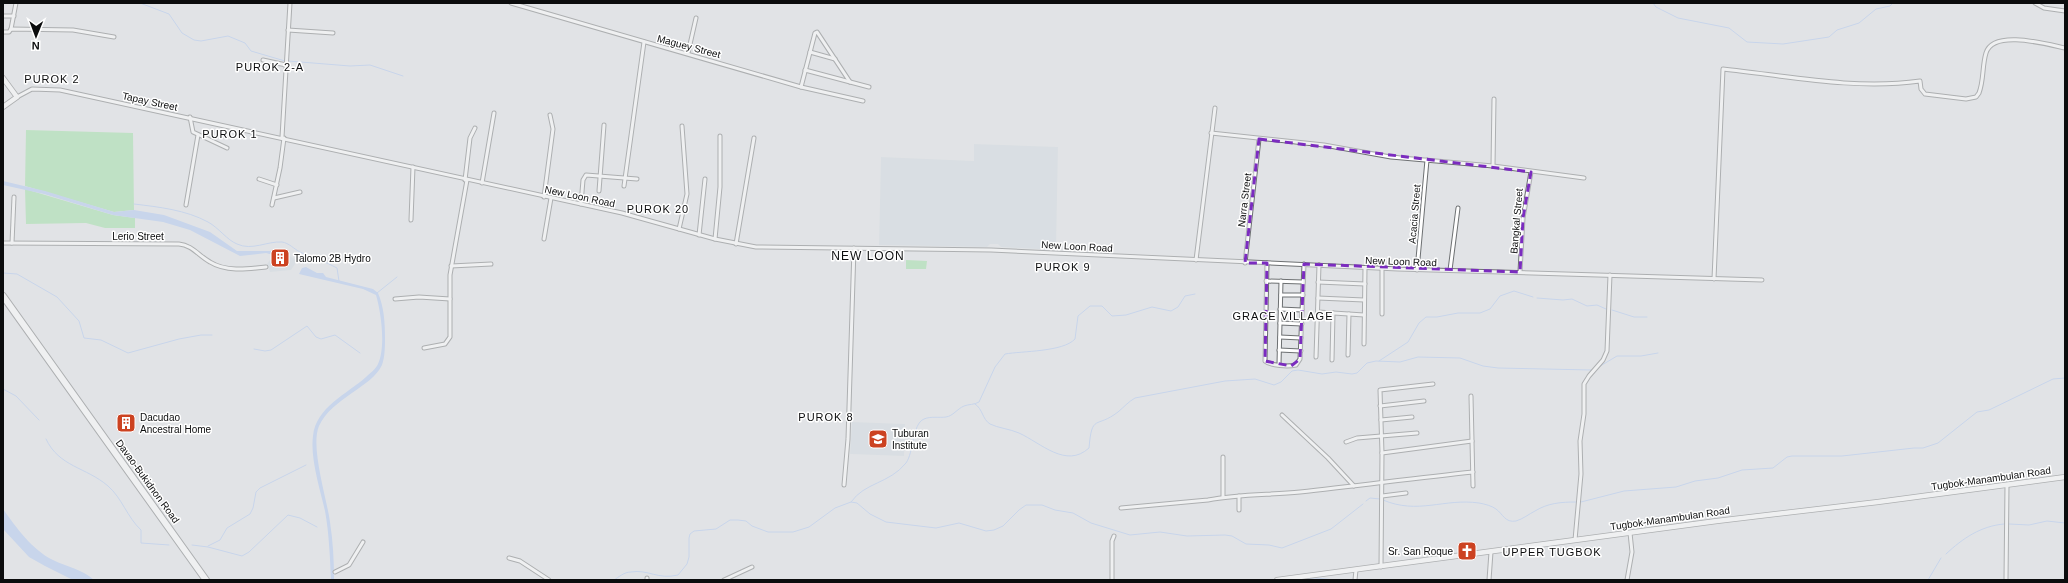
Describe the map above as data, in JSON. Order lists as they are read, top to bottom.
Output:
{
  "streets": {
    "highway": ["Davao-Bukidnon Road"],
    "street": [
      "Maguey Street",
      "Tapay Street",
      "New Loon Road",
      "Narra Street",
      "Acacia Street",
      "Bangkal Street",
      "Lerio Street",
      "Tugbok-Manambulan Road"
    ]
  },
  "crossings": [
    ["Tapay Street", "New Loon Road"],
    ["New Loon Road", "Narra Street"],
    ["New Loon Road", "Acacia Street"],
    ["New Loon Road", "Bangkal Street"]
  ],
  "districts": [
    "PUROK 2-A",
    "PUROK 2",
    "PUROK 1",
    "PUROK 20",
    "NEW LOON",
    "PUROK 9",
    "GRACE VILLAGE",
    "PUROK 8",
    "UPPER TUGBOK"
  ],
  "places": {
    "building": ["Talomo 2B Hydro", "Dacudao Ancestral Home"],
    "school or university": ["Tuburan Institute"],
    "church": ["Sr. San Roque"]
  },
  "north": "bottom"
}
